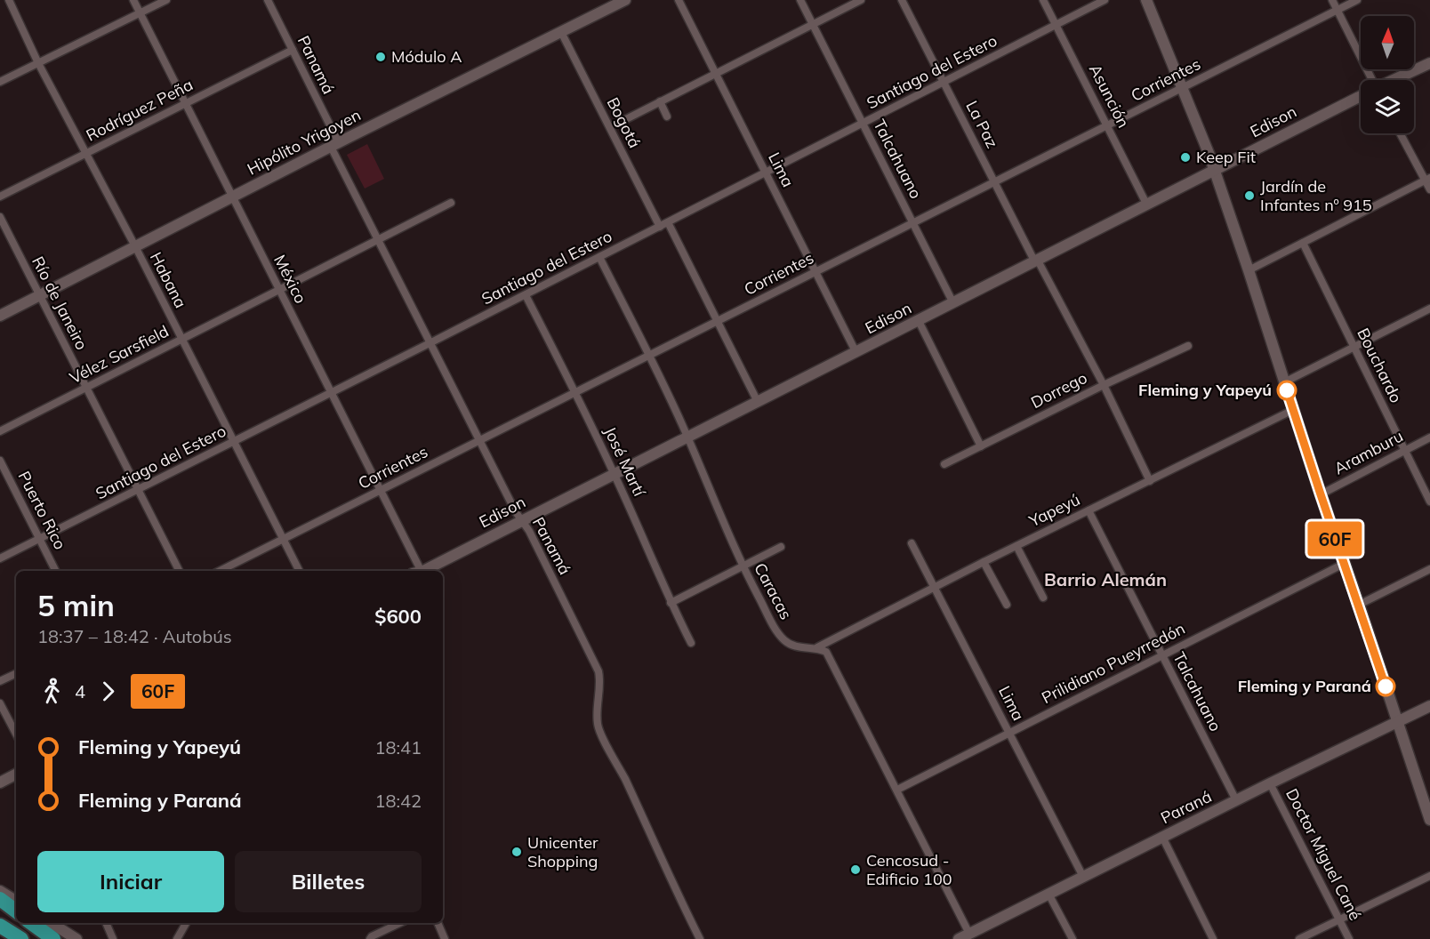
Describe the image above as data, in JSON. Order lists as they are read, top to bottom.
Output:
{
  "streets": {
    "street": [
      "Panamá",
      "Santiago del Estero",
      "Corrientes",
      "Asunción",
      "Rodríguez Peña",
      "Edison",
      "Bogotá",
      "La Paz",
      "Hipólito Yrigoyen",
      "Talcahuano",
      "Lima",
      "México",
      "Habana",
      "Río de Janeiro",
      "Vélez Sarsfield",
      "Bouchardo",
      "Dorrego",
      "Aramburu",
      "José Martí",
      "Puerto Rico",
      "Yapeyú",
      "Caracas",
      "Prilidiano Pueyrredón",
      "Paraná",
      "Doctor Miguel Cané"
    ]
  },
  "crossings": [
    ["Panamá", "Santiago del Estero"],
    ["Panamá", "Corrientes"],
    ["Panamá", "Rodríguez Peña"],
    ["Panamá", "Edison"],
    ["Panamá", "Hipólito Yrigoyen"],
    ["Panamá", "Vélez Sarsfield"],
    ["Santiago del Estero", "Asunción"],
    ["Santiago del Estero", "Bogotá"],
    ["Santiago del Estero", "La Paz"],
    ["Santiago del Estero", "Talcahuano"],
    ["Santiago del Estero", "Lima"],
    ["Santiago del Estero", "México"],
    ["Santiago del Estero", "Habana"],
    ["Santiago del Estero", "Río de Janeiro"],
    ["Santiago del Estero", "José Martí"],
    ["Santiago del Estero", "Puerto Rico"],
    ["Santiago del Estero", "Caracas"],
    ["Corrientes", "Asunción"],
    ["Corrientes", "Bogotá"],
    ["Corrientes", "La Paz"],
    ["Corrientes", "Talcahuano"],
    ["Corrientes", "Lima"],
    ["Corrientes", "México"],
    ["Corrientes", "Habana"],
    ["Corrientes", "José Martí"],
    ["Corrientes", "Caracas"],
    ["Asunción", "Edison"],
    ["Rodríguez Peña", "México"],
    ["Rodríguez Peña", "Habana"],
    ["Edison", "Bogotá"],
    ["Edison", "La Paz"],
    ["Edison", "Talcahuano"],
    ["Edison", "Lima"],
    ["Edison", "José Martí"],
    ["Edison", "Caracas"],
    ["Bogotá", "Hipólito Yrigoyen"],
    ["La Paz", "Dorrego"],
    ["La Paz", "Yapeyú"],
    ["Hipólito Yrigoyen", "México"],
    ["Hipólito Yrigoyen", "Habana"],
    ["Hipólito Yrigoyen", "Río de Janeiro"],
    ["Talcahuano", "Yapeyú"],
    ["Talcahuano", "Prilidiano Pueyrredón"],
    ["Talcahuano", "Paraná"],
    ["Lima", "Yapeyú"],
    ["Lima", "Prilidiano Pueyrredón"],
    ["Lima", "Paraná"],
    ["México", "Vélez Sarsfield"],
    ["Habana", "Vélez Sarsfield"],
    ["Río de Janeiro", "Vélez Sarsfield"],
    ["Bouchardo", "Aramburu"],
    ["Yapeyú", "Caracas"],
    ["Paraná", "Doctor Miguel Cané"]
  ],
  "districts": ["Barrio Alemán"],
  "places": [
    "Módulo A",
    "Keep Fit",
    "Jardín de Infantes nº 915",
    "Fleming y Yapeyú",
    "Fleming y Paraná",
    "Unicenter Shopping",
    "Cencosud - Edificio 100"
  ],
  "lines": ["bus line 60F"],
  "north": "top",
  "page": {
    "on_map": "60F",
    "heading": ["5 min", "18:37 – 18:42 · Autobús", "$600"],
    "legs": ["4", "60F"],
    "list": [
      {
        "name": "Fleming y Yapeyú",
        "value": "18:41"
      },
      {
        "name": "Fleming y Paraná",
        "value": "18:42"
      }
    ],
    "buttons": ["Iniciar", "Billetes"]
  }
}
